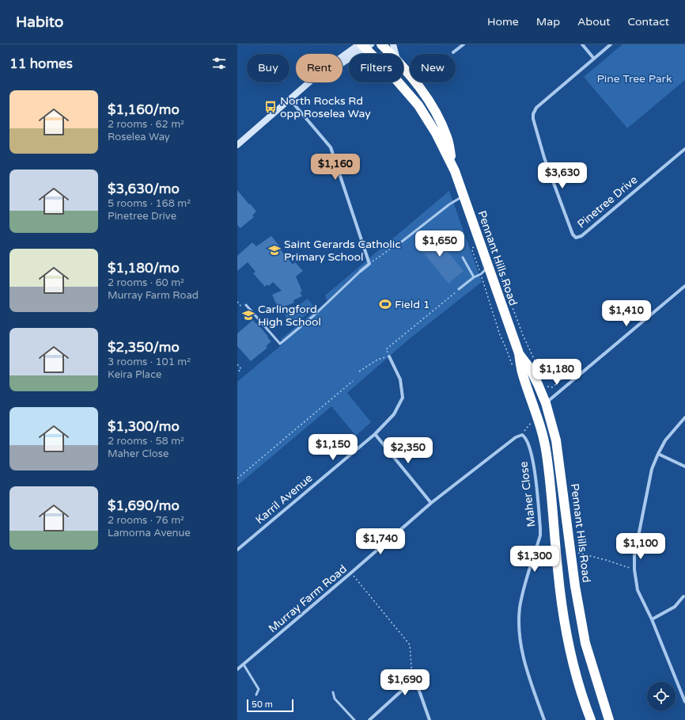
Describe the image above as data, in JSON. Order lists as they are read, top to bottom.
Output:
{
  "streets": {
    "highway": ["Pennant Hills Road"],
    "street": [
      "Pinetree Drive",
      "Maher Close",
      "Karril Avenue",
      "Murray Farm Road"
    ]
  },
  "crossings": [
    ["Maher Close", "Murray Farm Road"]
  ],
  "parks": ["Pine Tree Park"],
  "places": {
    "bus stop": ["North Rocks Rd opp Roselea Way"],
    "school or university": ["Saint Gerards Catholic Primary School", "Carlingford High School"],
    "sports": ["Field 1"]
  },
  "scale_bar": "50 m",
  "page": {
    "header": "Habito",
    "nav": [
      "Home",
      "Map",
      "About",
      "Contact"
    ],
    "heading": "11 homes",
    "chip": [
      "Buy",
      "Rent",
      "Filters",
      "New"
    ],
    "list": [
      {
        "name": "$1,160/mo",
        "note": "2 rooms · 62 m² · Roselea Way"
      },
      {
        "name": "$3,630/mo",
        "note": "5 rooms · 168 m² · Pinetree Drive"
      },
      {
        "name": "$1,180/mo",
        "note": "2 rooms · 60 m² · Murray Farm Road"
      },
      {
        "name": "$2,350/mo",
        "note": "3 rooms · 101 m² · Keira Place"
      },
      {
        "name": "$1,300/mo",
        "note": "2 rooms · 58 m² · Maher Close"
      },
      {
        "name": "$1,690/mo",
        "note": "2 rooms · 76 m² · Lamorna Avenue"
      }
    ],
    "price": [
      "$1,160",
      "$3,630",
      "$1,650",
      "$1,410",
      "$1,180",
      "$1,150",
      "$2,350",
      "$1,740",
      "$1,100",
      "$1,300",
      "$1,690"
    ],
    "scale": "50 m"
  }
}
